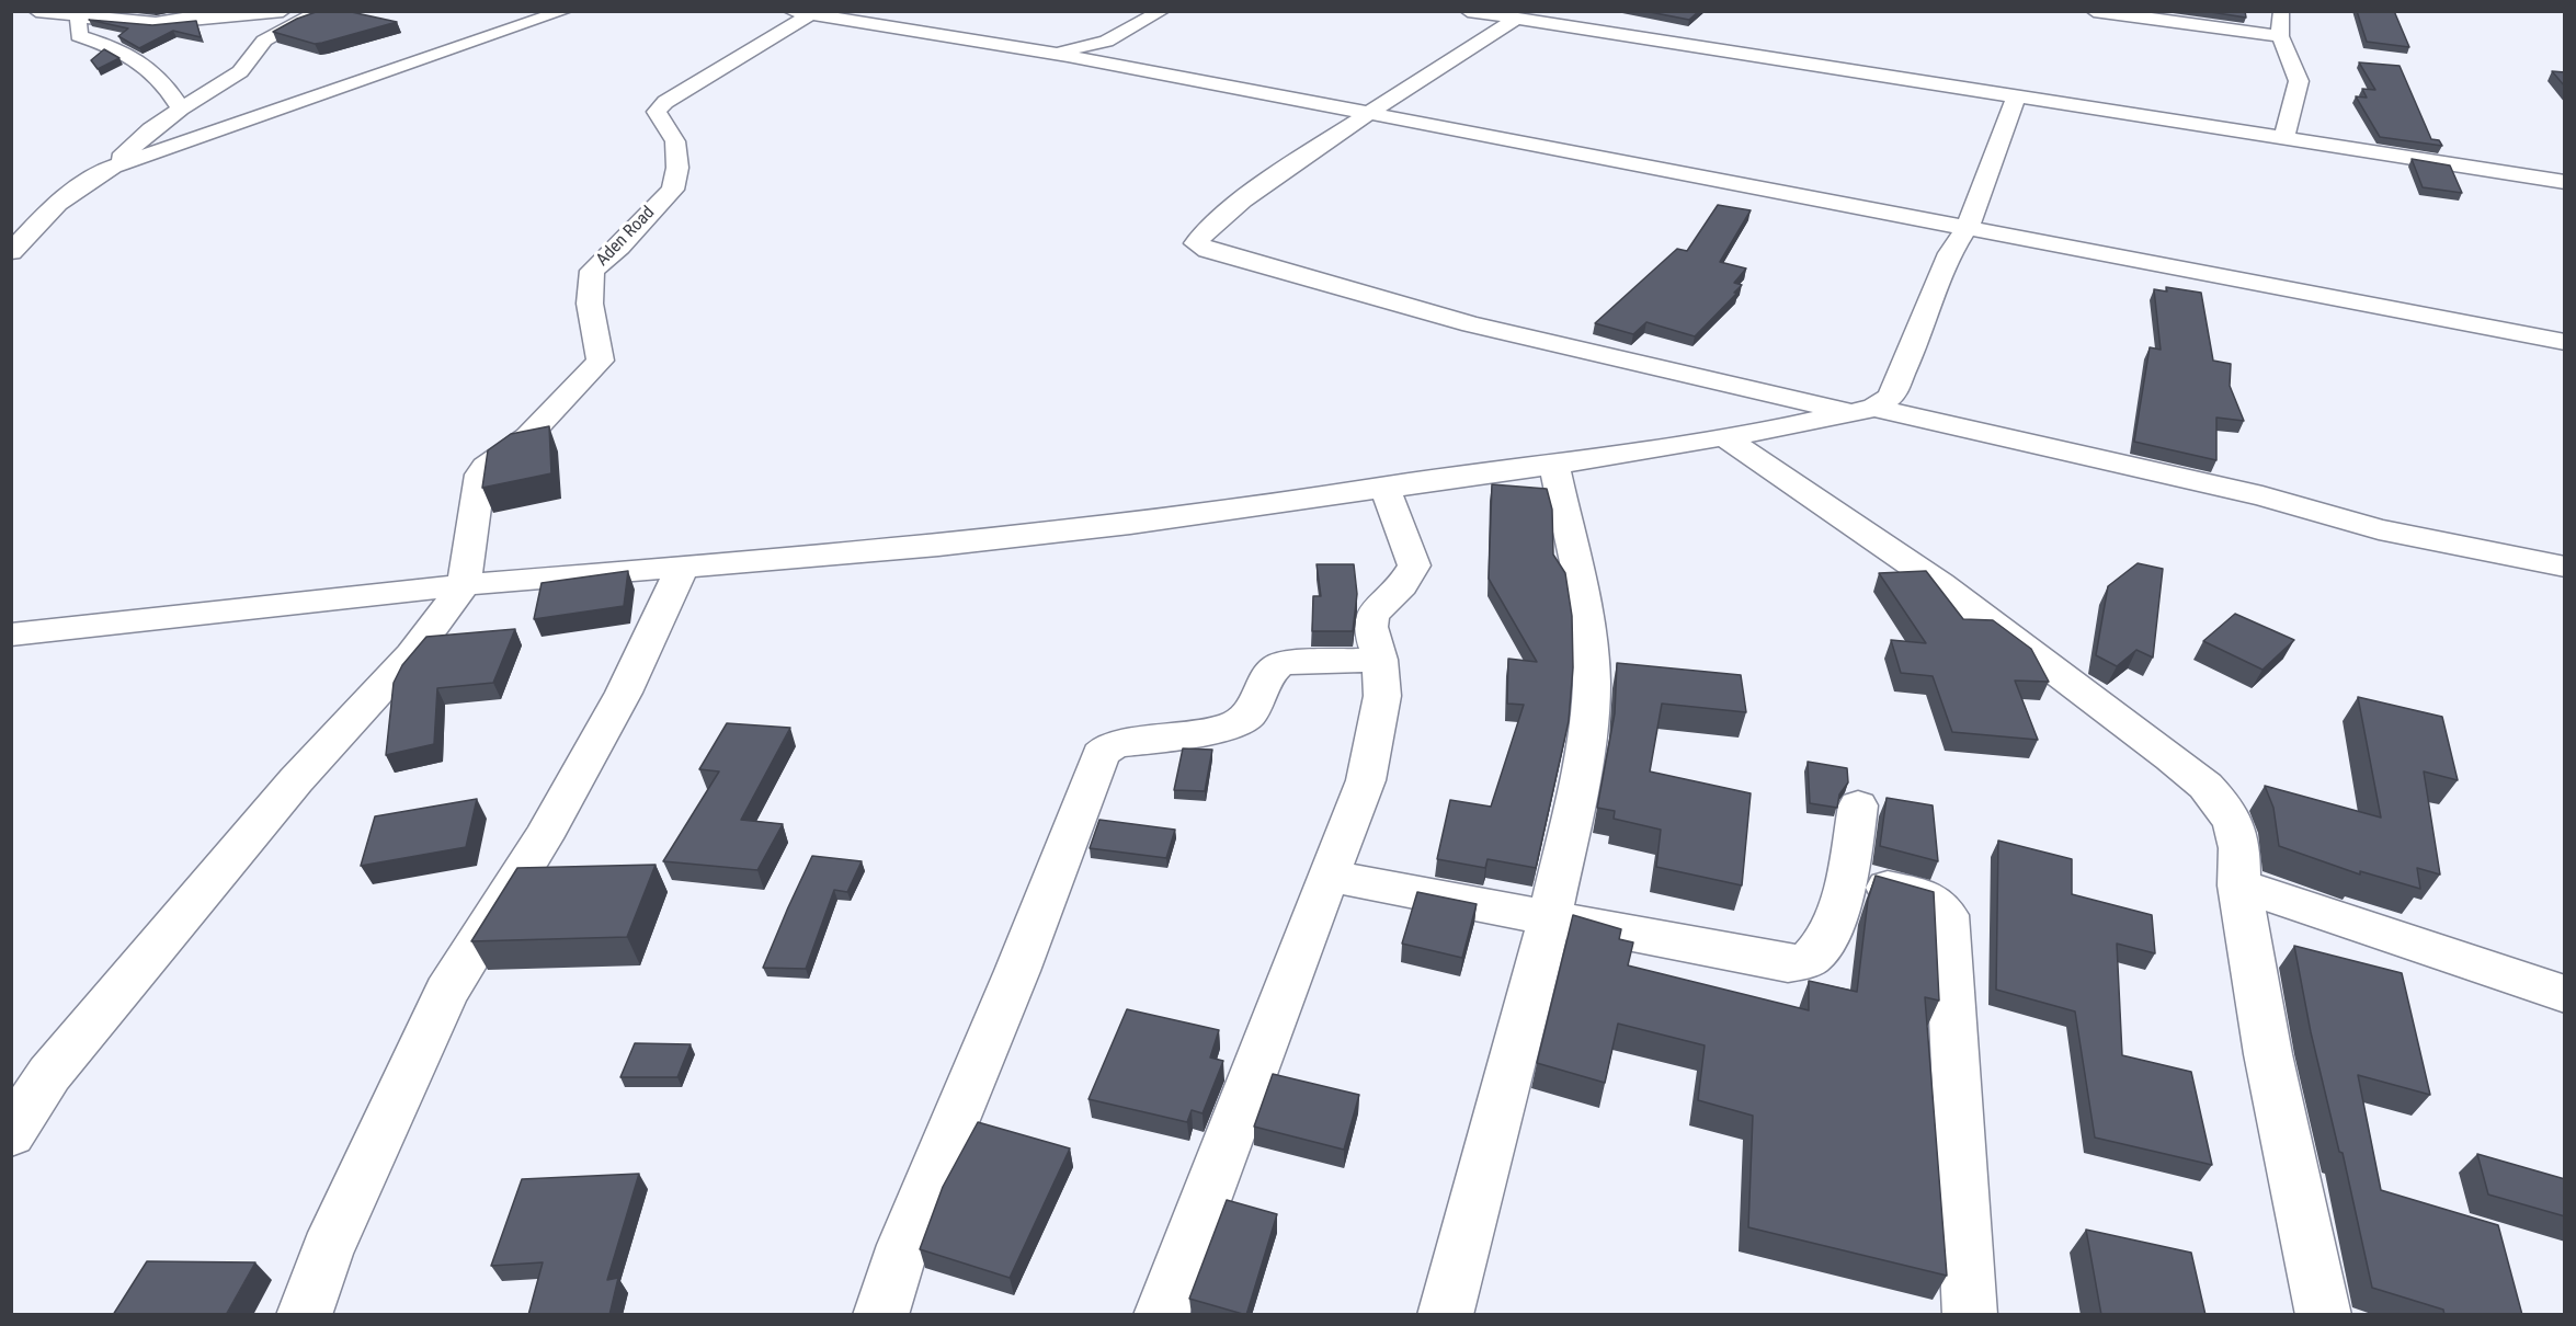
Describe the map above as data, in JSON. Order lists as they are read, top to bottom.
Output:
{
  "streets": {
    "street": ["Aden Road"]
  }
}
